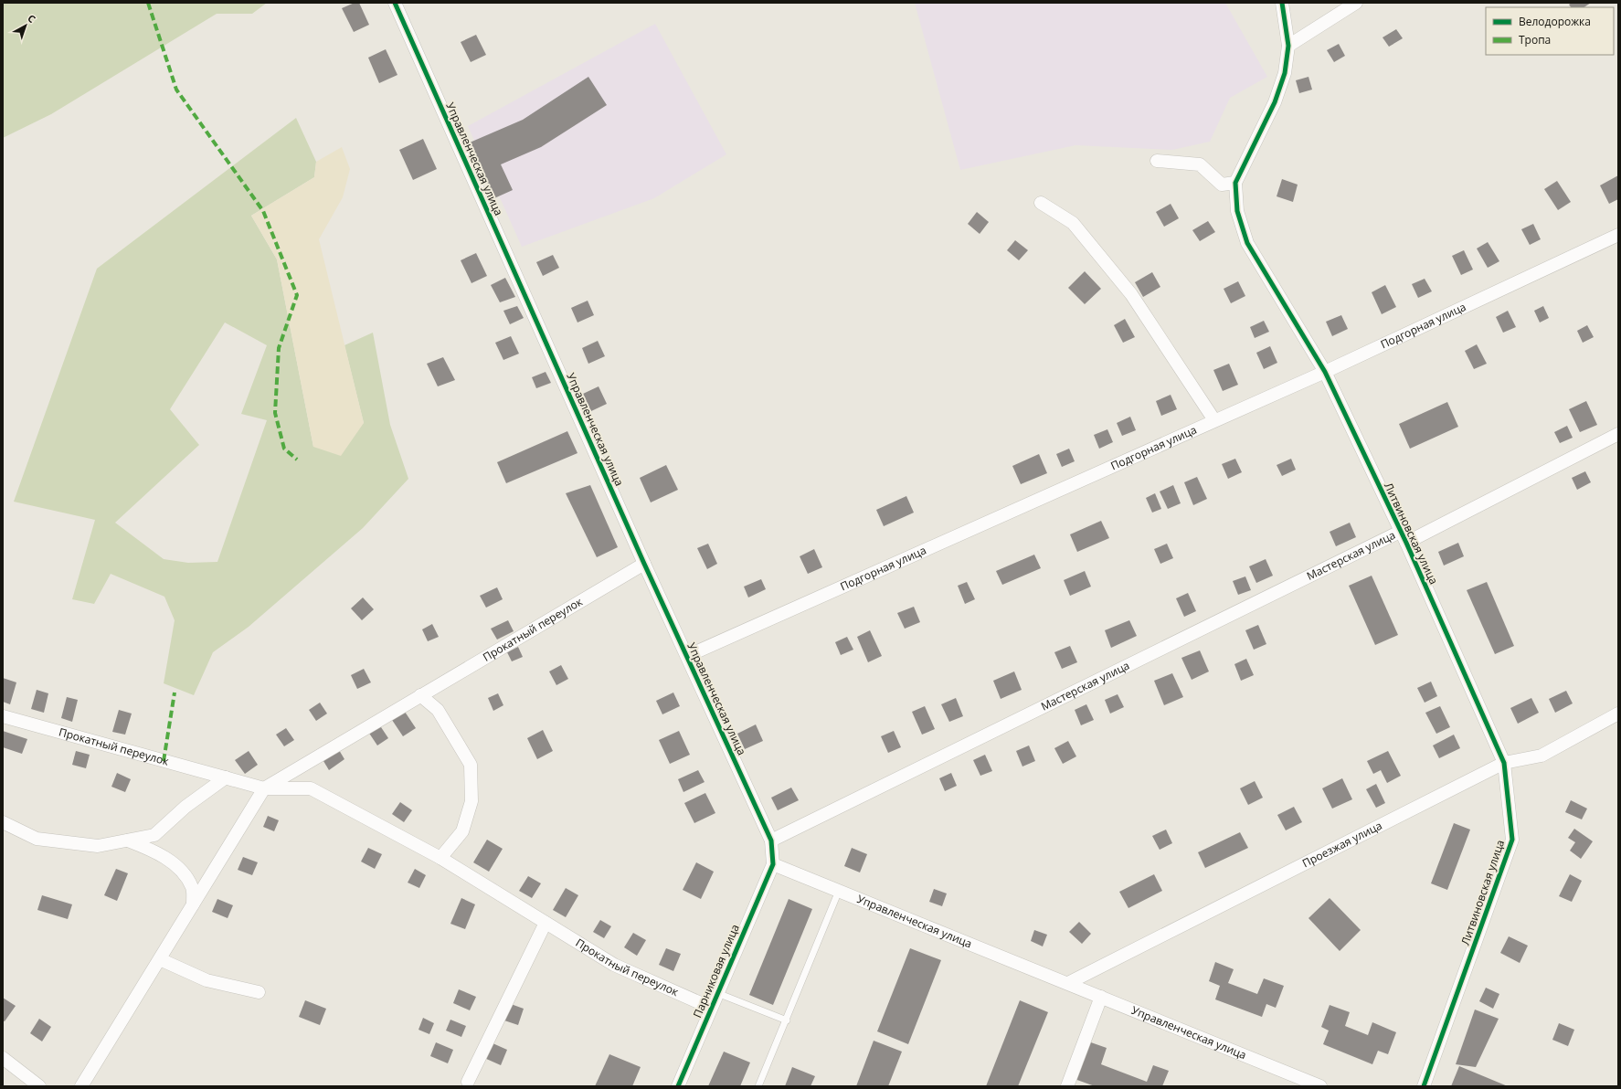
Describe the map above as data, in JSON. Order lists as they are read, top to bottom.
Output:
{
  "streets": {
    "street": [
      "Управленческая улица",
      "Подгорная улица",
      "Литвиновская улица",
      "Мастерская улица",
      "Прокатный переулок",
      "Проезжая улица",
      "Парниковая улица"
    ]
  },
  "crossings": [
    ["Управленческая улица", "Подгорная улица"],
    ["Управленческая улица", "Мастерская улица"],
    ["Управленческая улица", "Прокатный переулок"],
    ["Управленческая улица", "Проезжая улица"],
    ["Управленческая улица", "Парниковая улица"],
    ["Подгорная улица", "Литвиновская улица"],
    ["Литвиновская улица", "Мастерская улица"],
    ["Литвиновская улица", "Проезжая улица"],
    ["Прокатный переулок", "Парниковая улица"]
  ],
  "legend": ["Велодорожка", "Тропа"],
  "north": "top right"
}
